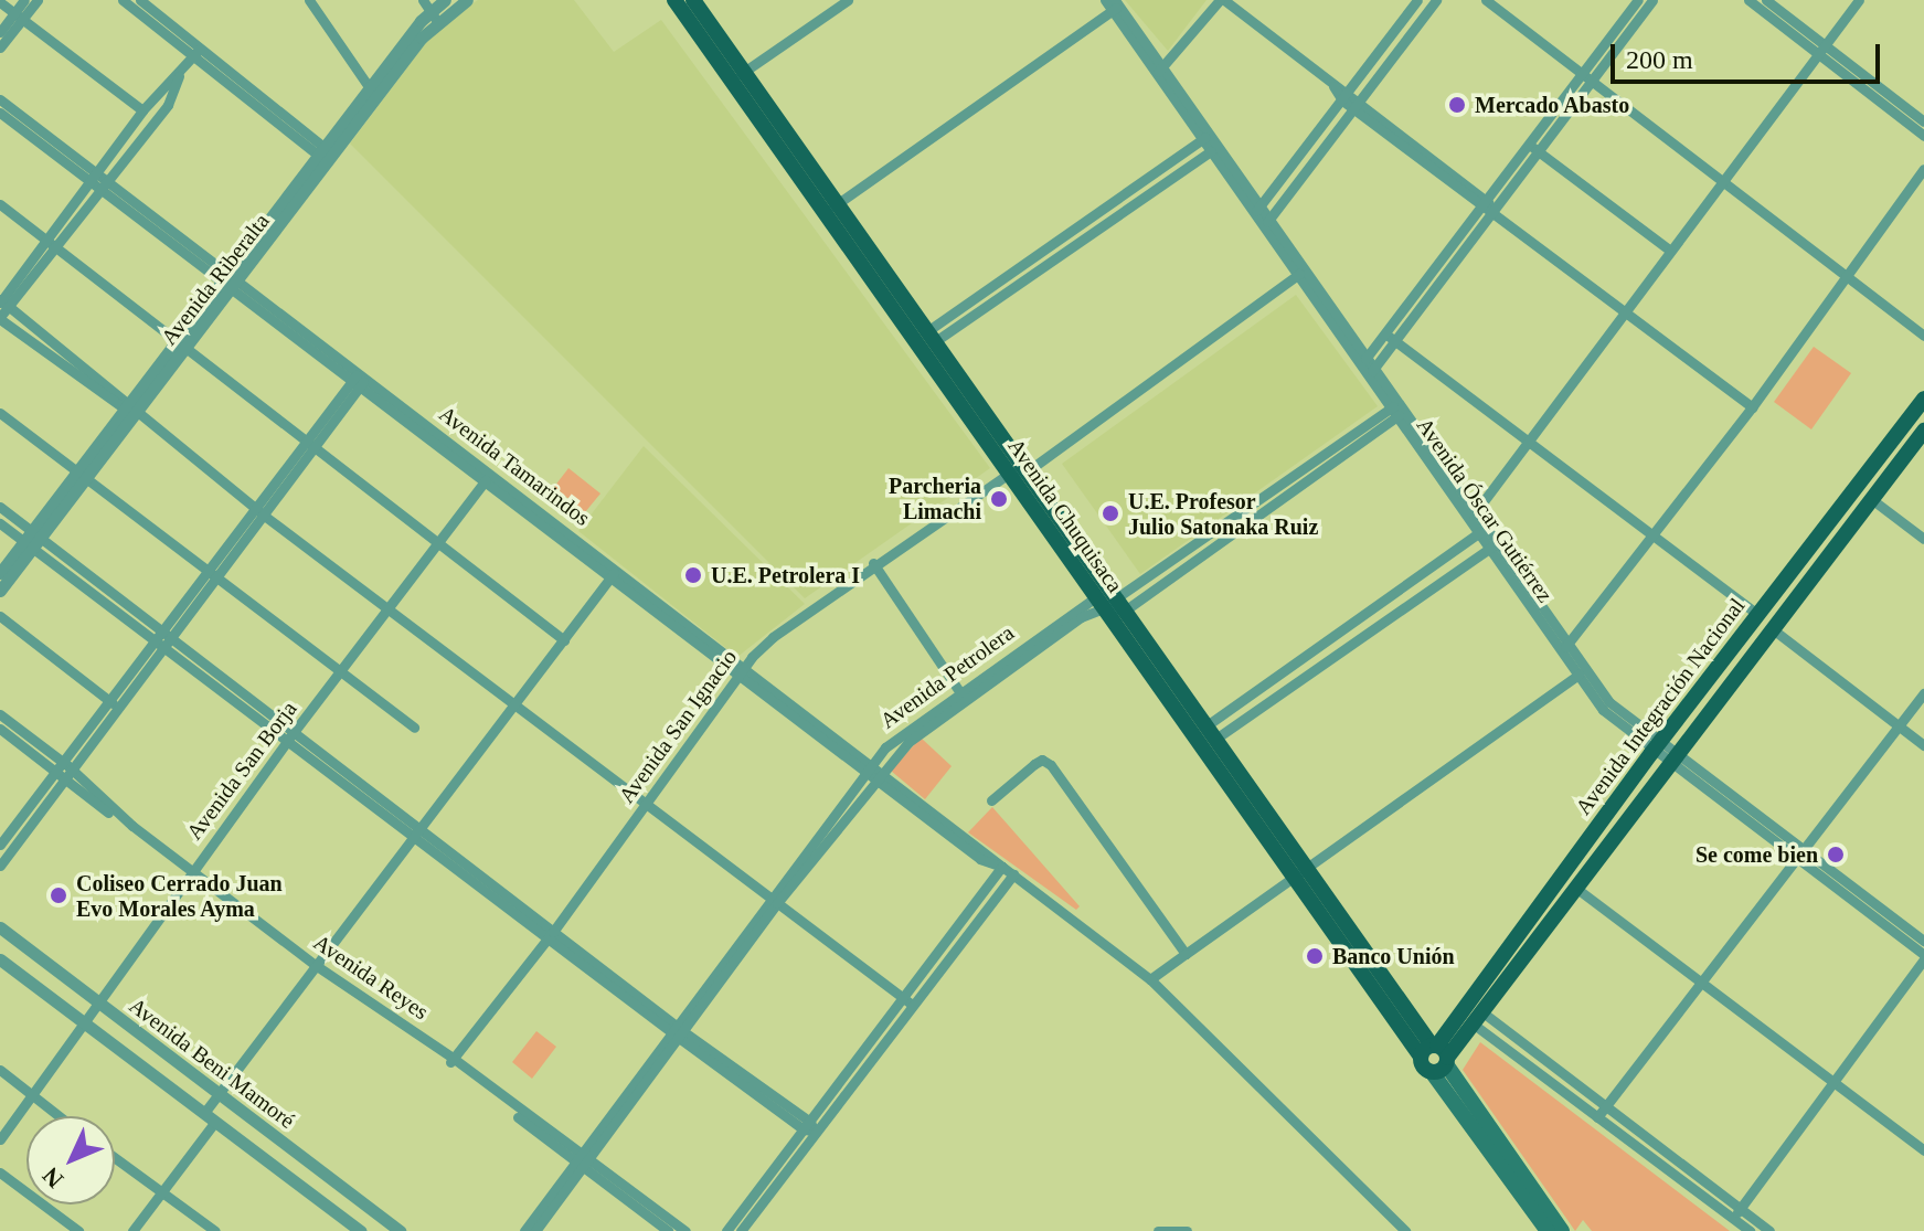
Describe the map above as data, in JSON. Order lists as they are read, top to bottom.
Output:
{
  "streets": {
    "main road": ["Avenida Chuquisaca", "Avenida Integración Nacional"],
    "street": [
      "Avenida Riberalta",
      "Avenida Tamarindos",
      "Avenida Óscar Gutiérrez",
      "Avenida Petrolera",
      "Avenida San Ignacio",
      "Avenida San Borja",
      "Avenida Reyes",
      "Avenida Beni Mamoré"
    ]
  },
  "crossings": [
    ["Avenida Riberalta", "Avenida Tamarindos"],
    ["Avenida Tamarindos", "Avenida Petrolera"],
    ["Avenida Tamarindos", "Avenida San Ignacio"],
    ["Avenida Tamarindos", "Avenida San Borja"],
    ["Avenida Óscar Gutiérrez", "Avenida Petrolera"],
    ["Avenida Óscar Gutiérrez", "Avenida Integración Nacional"],
    ["Avenida Óscar Gutiérrez", "Avenida San Ignacio"],
    ["Avenida Chuquisaca", "Avenida Petrolera"],
    ["Avenida Chuquisaca", "Avenida Integración Nacional"],
    ["Avenida Chuquisaca", "Avenida San Ignacio"],
    ["Avenida Petrolera", "Avenida Reyes"],
    ["Avenida San Ignacio", "Avenida Reyes"],
    ["Avenida San Borja", "Avenida Reyes"],
    ["Avenida San Borja", "Avenida Beni Mamoré"]
  ],
  "places": [
    "Mercado Abasto",
    "Parcheria Limachi",
    "U.E. Profesor Julio Satonaka Ruiz",
    "U.E. Petrolera I",
    "Se come bien",
    "Coliseo Cerrado Juan Evo Morales Ayma",
    "Banco Unión"
  ],
  "scale_bar": "200 m",
  "north": "bottom left"
}
